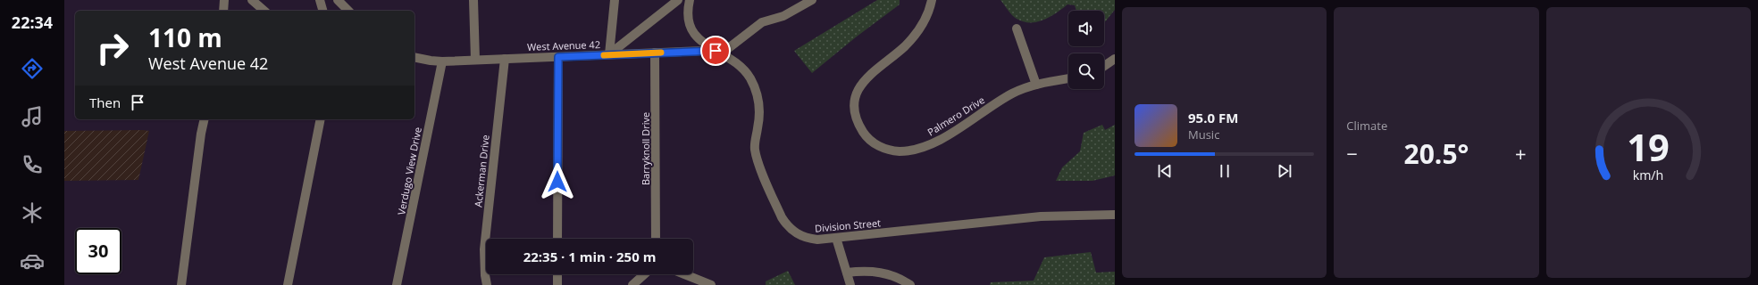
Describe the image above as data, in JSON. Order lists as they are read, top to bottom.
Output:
{
  "streets": {
    "street": [
      "West Avenue 42",
      "Palmero Drive",
      "Barryknoll Drive",
      "Verdugo View Drive",
      "Ackerman Drive",
      "Division Street"
    ]
  },
  "crossings": [
    ["West Avenue 42", "Barryknoll Drive"],
    ["West Avenue 42", "Verdugo View Drive"],
    ["West Avenue 42", "Ackerman Drive"],
    ["West Avenue 42", "Division Street"]
  ],
  "page": {
    "tabs": "22:34",
    "tile": "Climate",
    "turn": ["110 m", "West Avenue 42"],
    "then": "Then",
    "song": ["95.0 FM", "Music"],
    "heat": ["−", "20.5°", "+"],
    "limit": "30",
    "trip": "22:35 · 1 min · 250 m",
    "gauge": ["19", "km/h"]
  }
}
